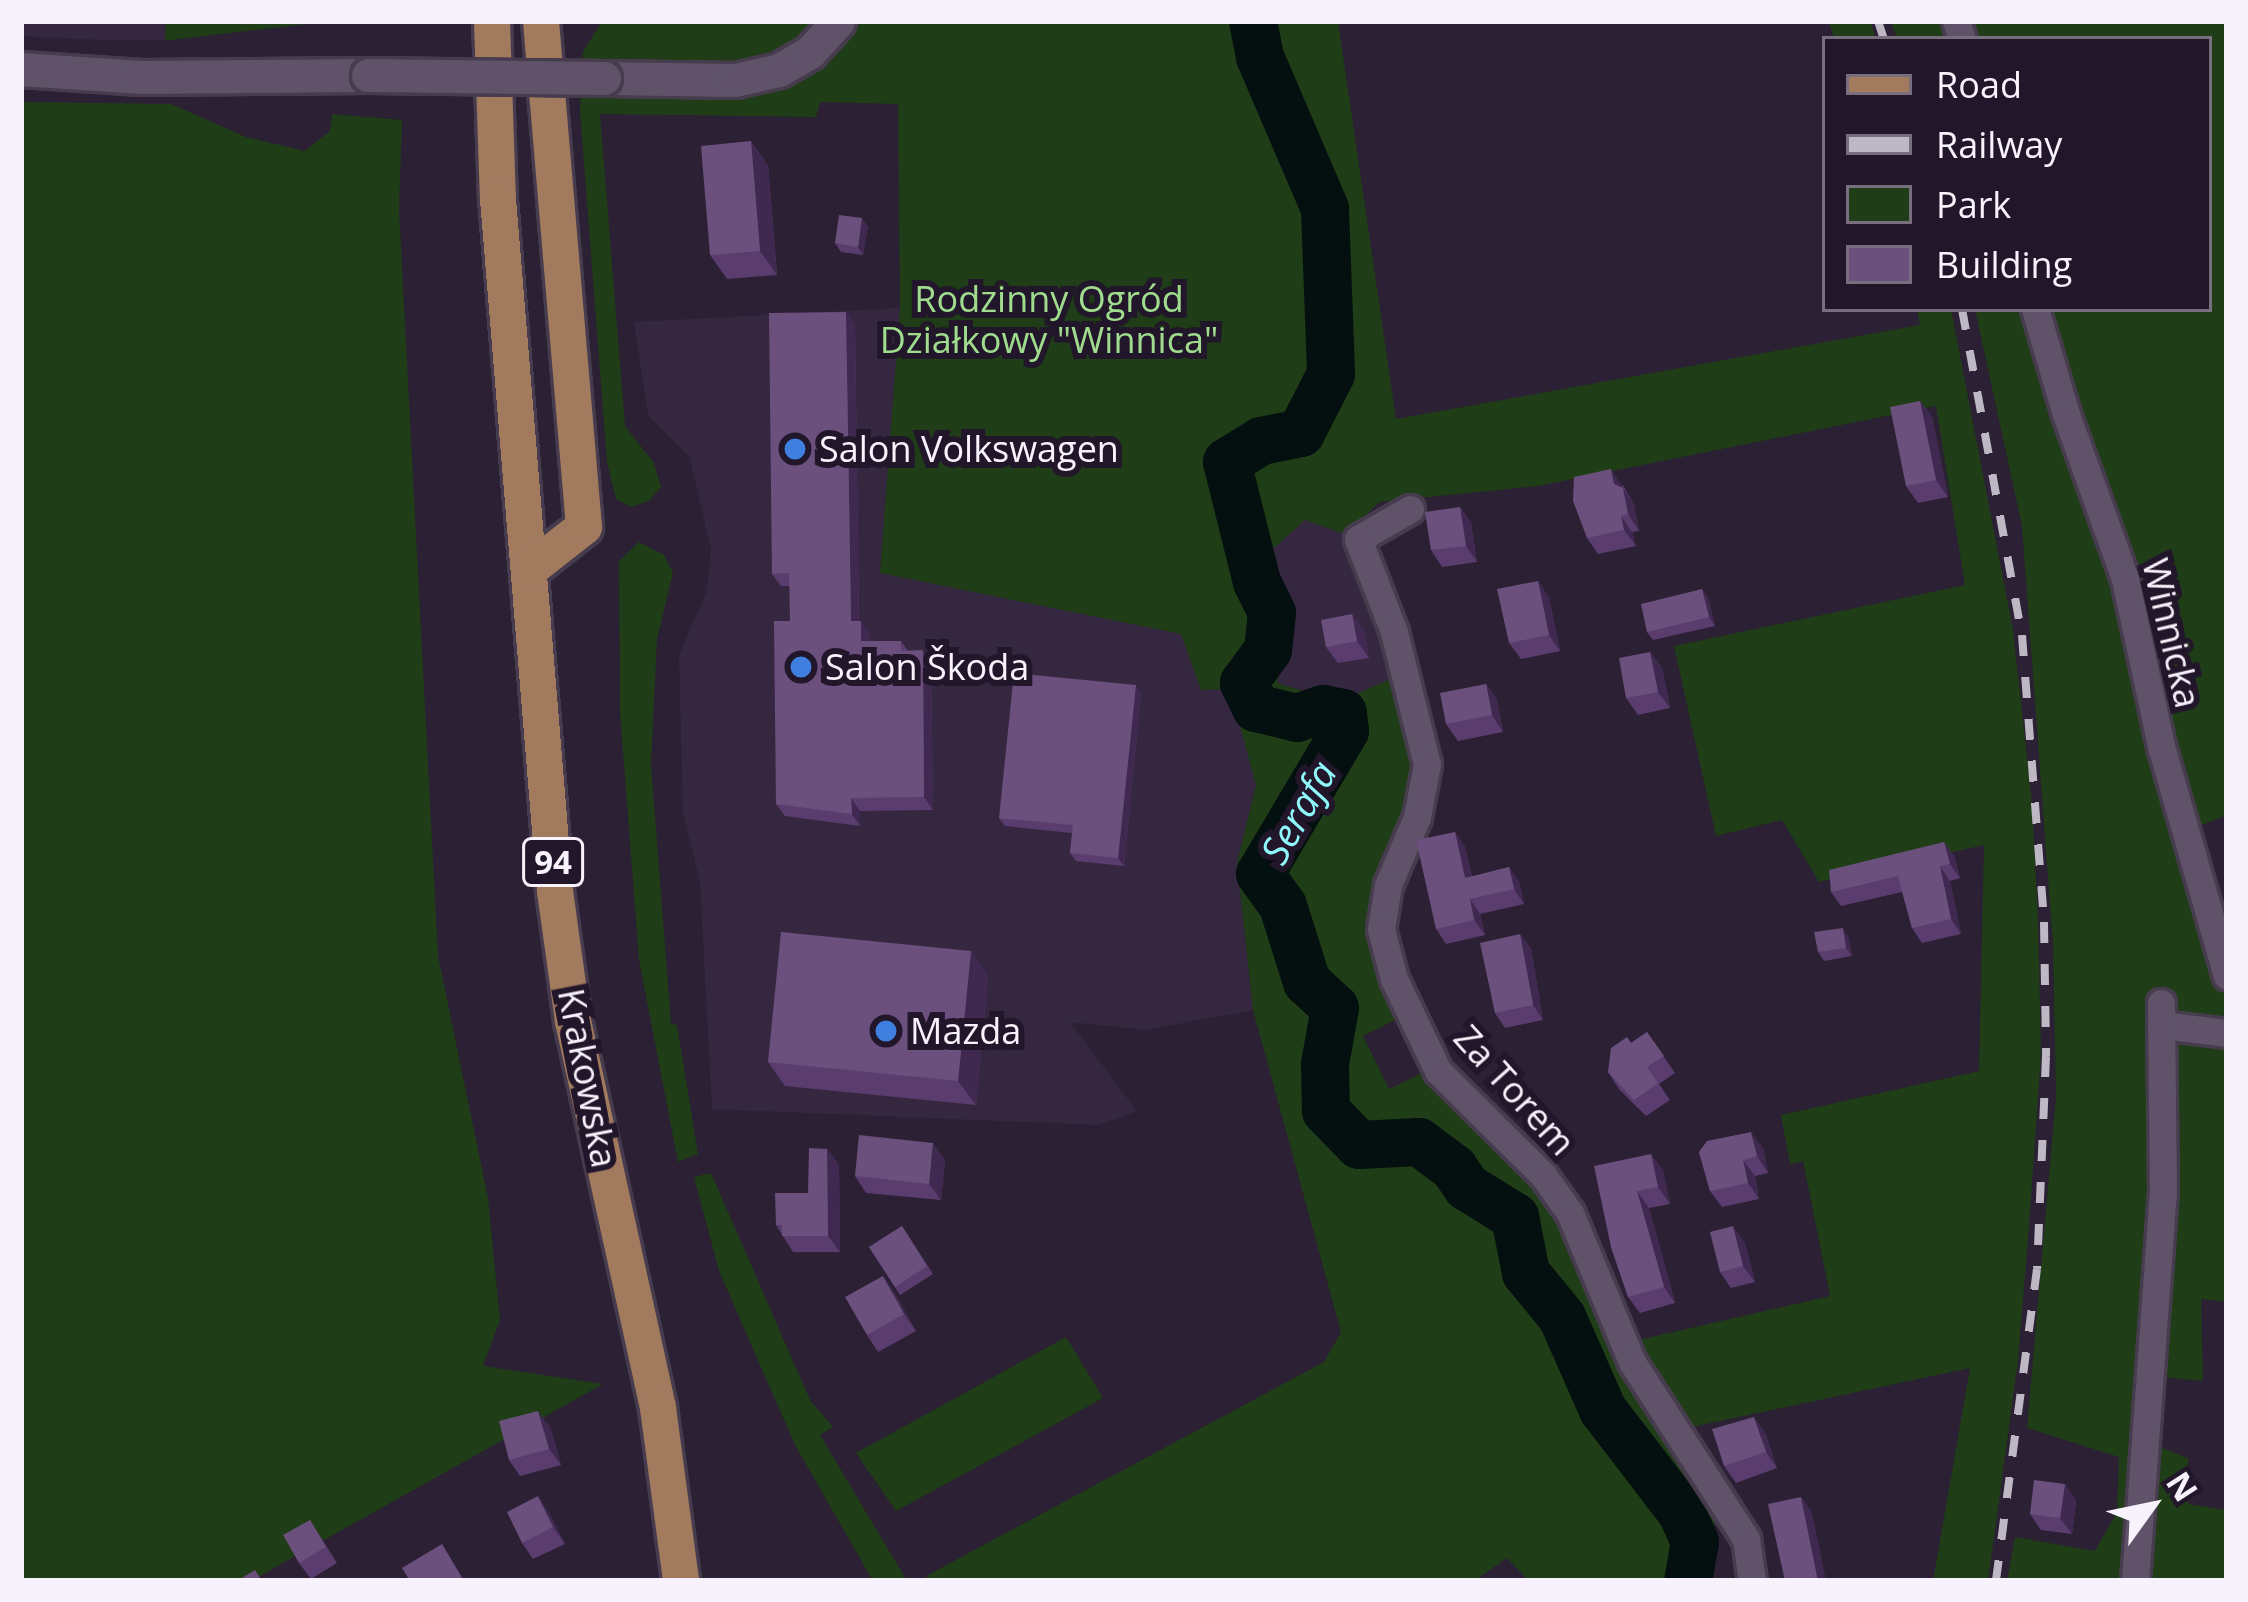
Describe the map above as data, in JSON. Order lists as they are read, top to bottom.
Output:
{
  "streets": {
    "main road": ["94", "Krakowska"],
    "street": ["Winnicka", "Za Torem"]
  },
  "water": ["Serafa"],
  "parks": ["Rodzinny Ogród Działkowy \"Winnica\""],
  "places": ["Salon Volkswagen", "Salon Škoda", "Mazda"],
  "legend": [
    "Road",
    "Railway",
    "Park",
    "Building"
  ],
  "north": "top right"
}
